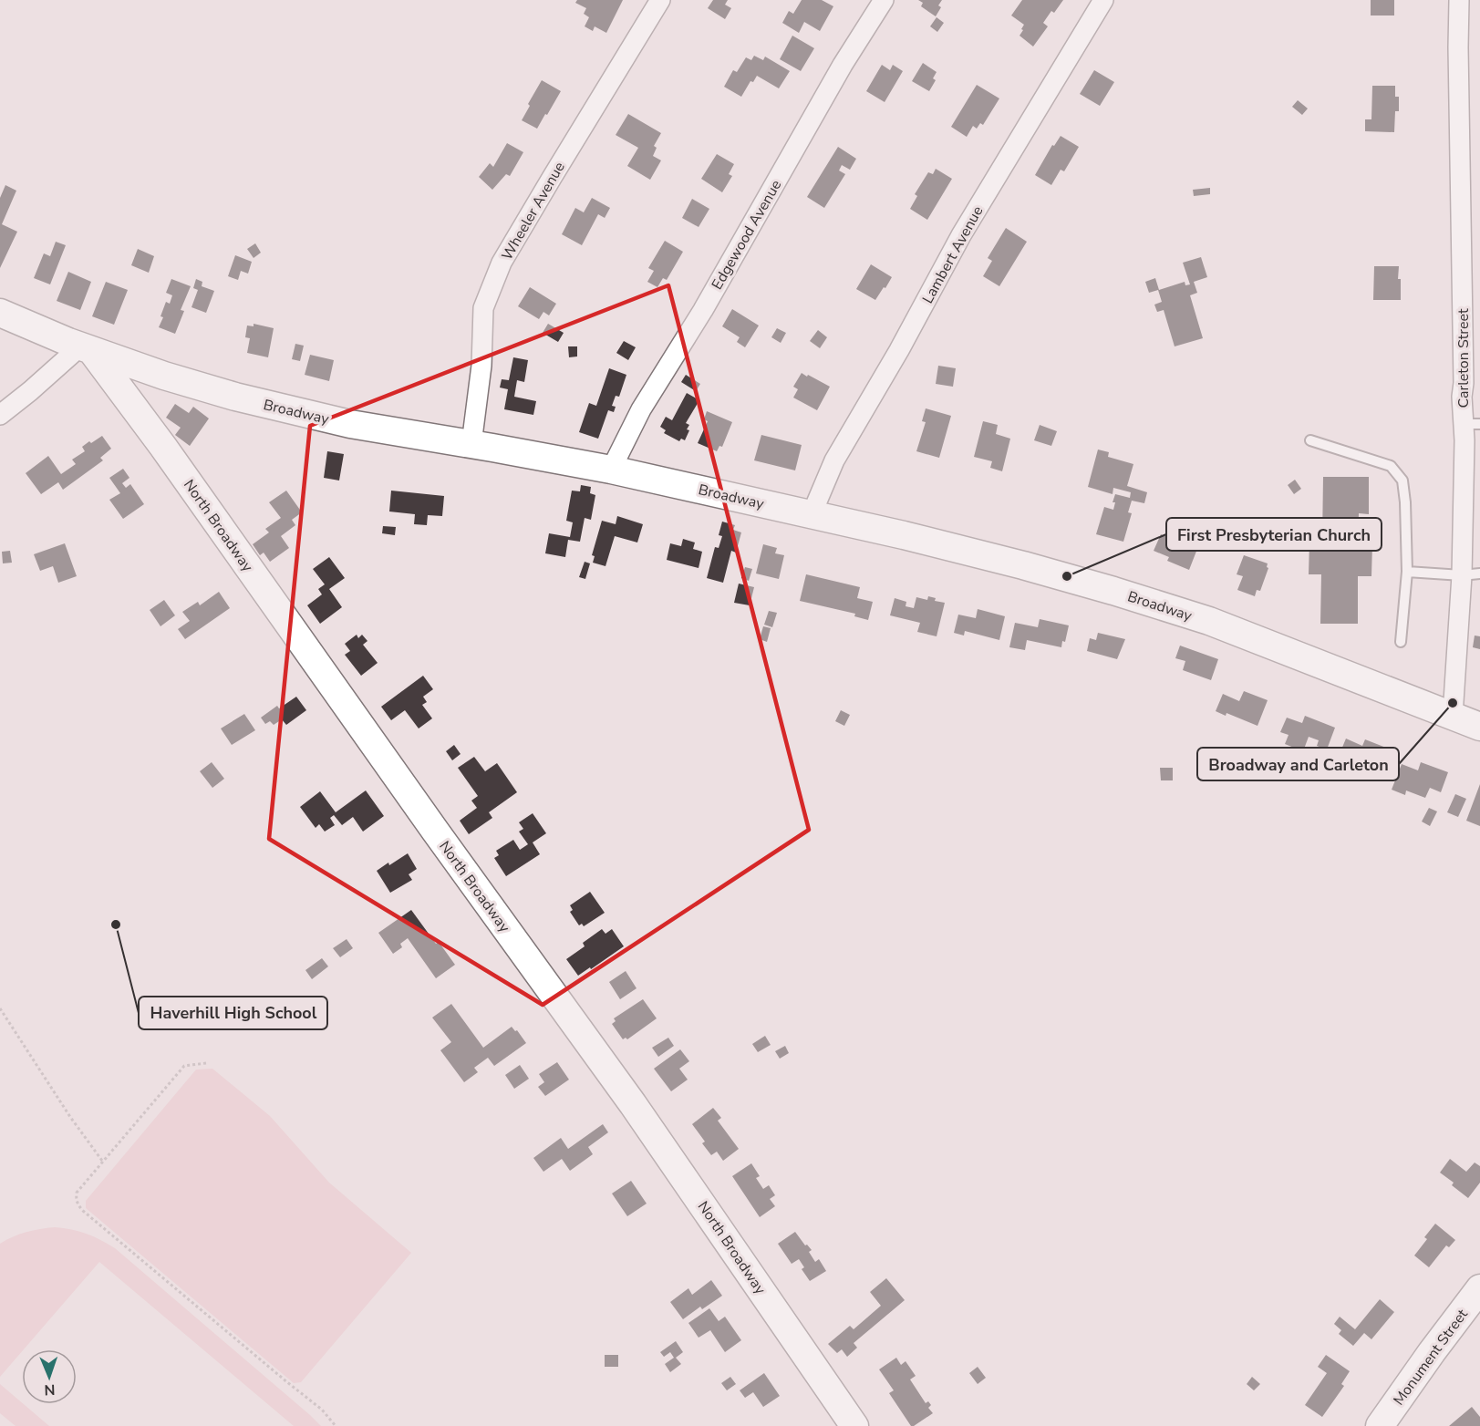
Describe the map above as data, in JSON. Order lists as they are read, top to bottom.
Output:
{
  "streets": {
    "main road": ["Broadway", "North Broadway", "Monument Street"],
    "street": [
      "Wheeler Avenue",
      "Edgewood Avenue",
      "Lambert Avenue",
      "Carleton Street"
    ]
  },
  "crossings": [
    ["Wheeler Avenue", "Broadway"],
    ["Edgewood Avenue", "Broadway"],
    ["Lambert Avenue", "Broadway"],
    ["Carleton Street", "Broadway"],
    ["Broadway", "North Broadway"]
  ],
  "places": ["First Presbyterian Church", "Broadway and Carleton", "Haverhill High School"],
  "north": "bottom"
}
